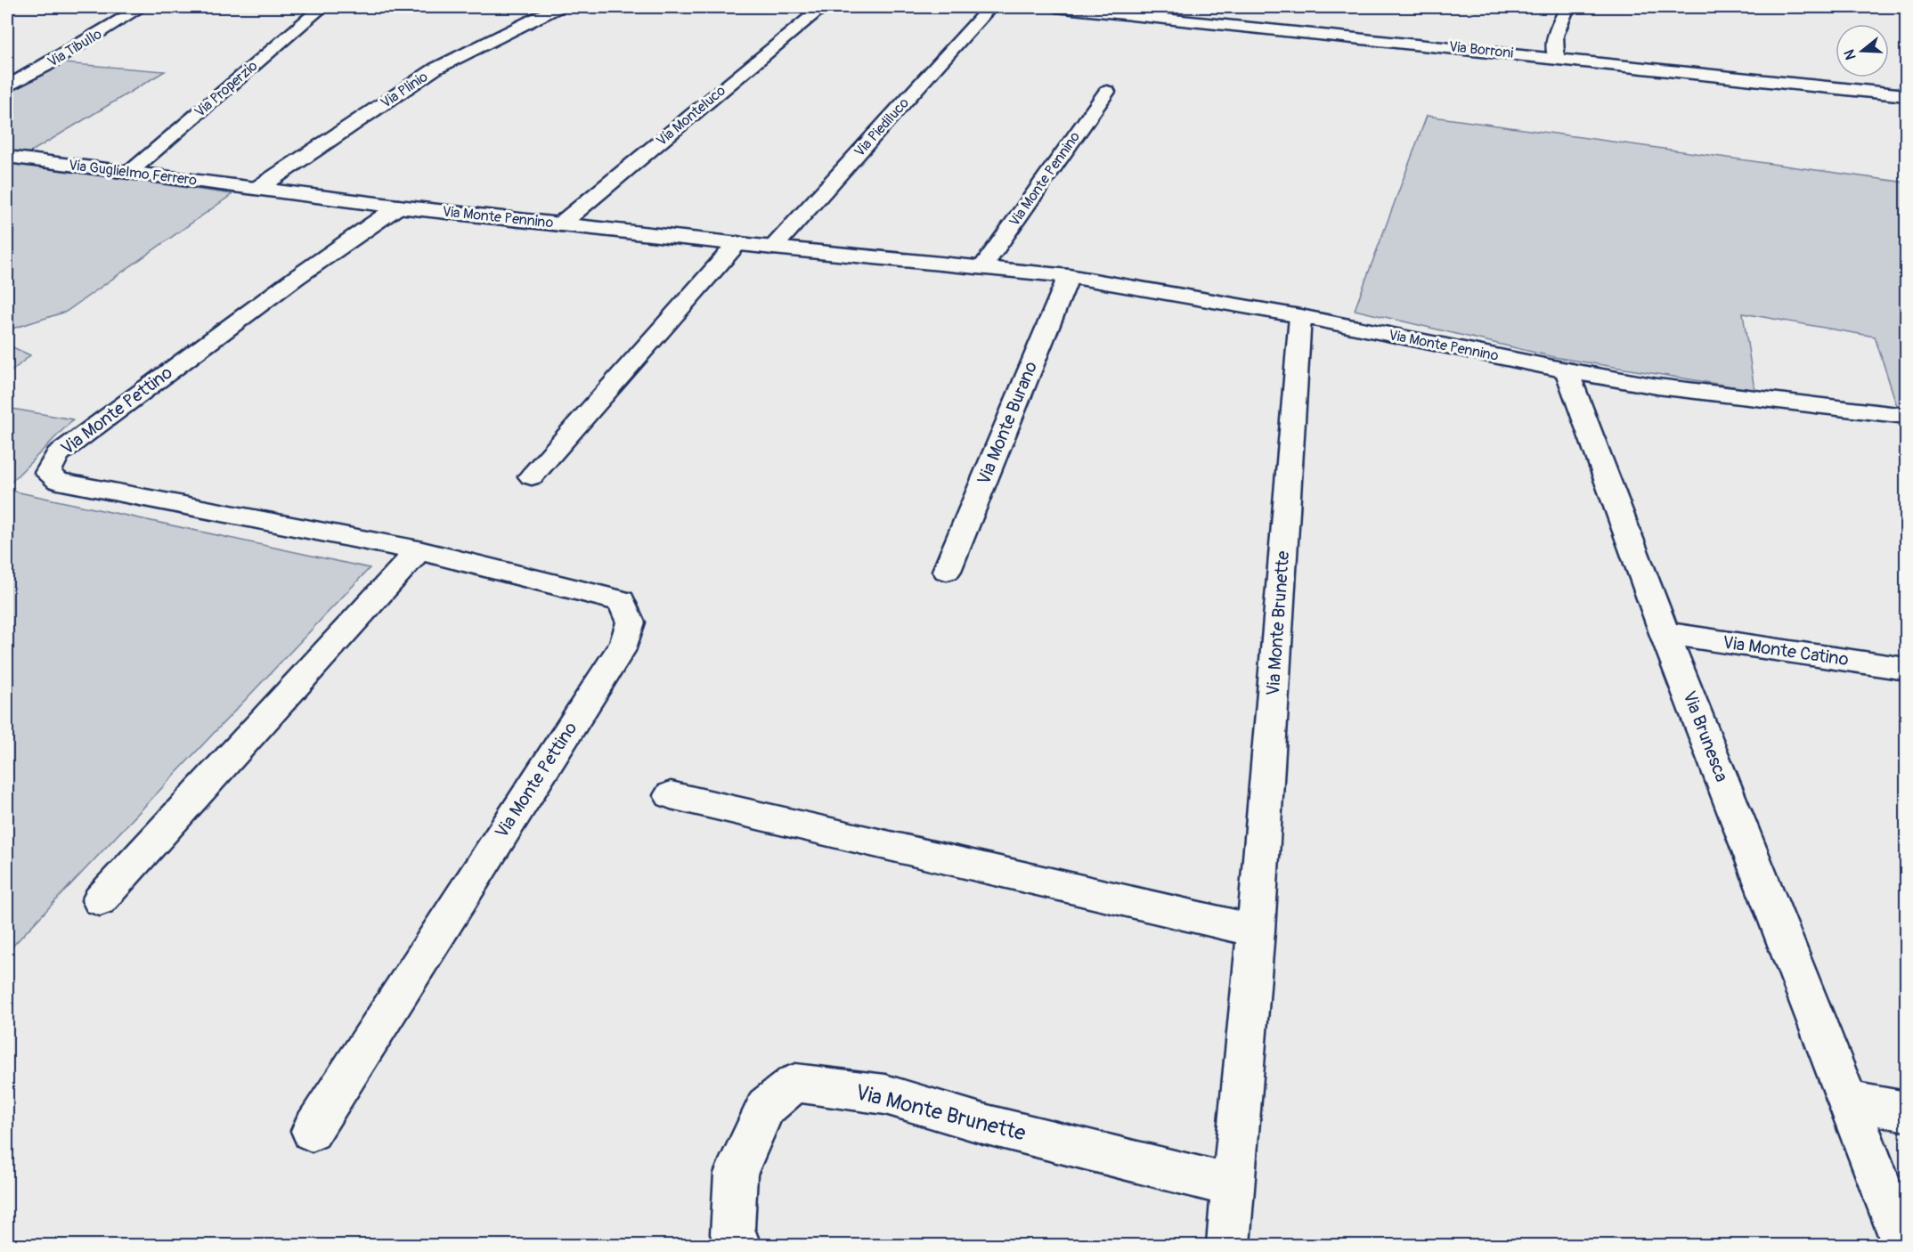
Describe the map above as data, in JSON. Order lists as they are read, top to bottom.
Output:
{
  "streets": {
    "street": [
      "Via Tibullo",
      "Via Borroni",
      "Via Properzio",
      "Via Plinio",
      "Via Monteluco",
      "Via Piediluco",
      "Via Guglielmo Ferrero",
      "Via Monte Pennino",
      "Via Monte Pettino",
      "Via Monte Burano",
      "Via Monte Brunette",
      "Via Monte Catino",
      "Via Brunesca"
    ]
  },
  "crossings": [
    ["Via Properzio", "Via Guglielmo Ferrero"],
    ["Via Plinio", "Via Guglielmo Ferrero"],
    ["Via Plinio", "Via Monte Pennino"],
    ["Via Monteluco", "Via Monte Pennino"],
    ["Via Piediluco", "Via Monte Pennino"],
    ["Via Guglielmo Ferrero", "Via Monte Pennino"],
    ["Via Monte Pennino", "Via Monte Pettino"],
    ["Via Monte Pennino", "Via Monte Burano"],
    ["Via Monte Pennino", "Via Monte Brunette"],
    ["Via Monte Pennino", "Via Brunesca"],
    ["Via Monte Catino", "Via Brunesca"]
  ],
  "north": "left"
}
